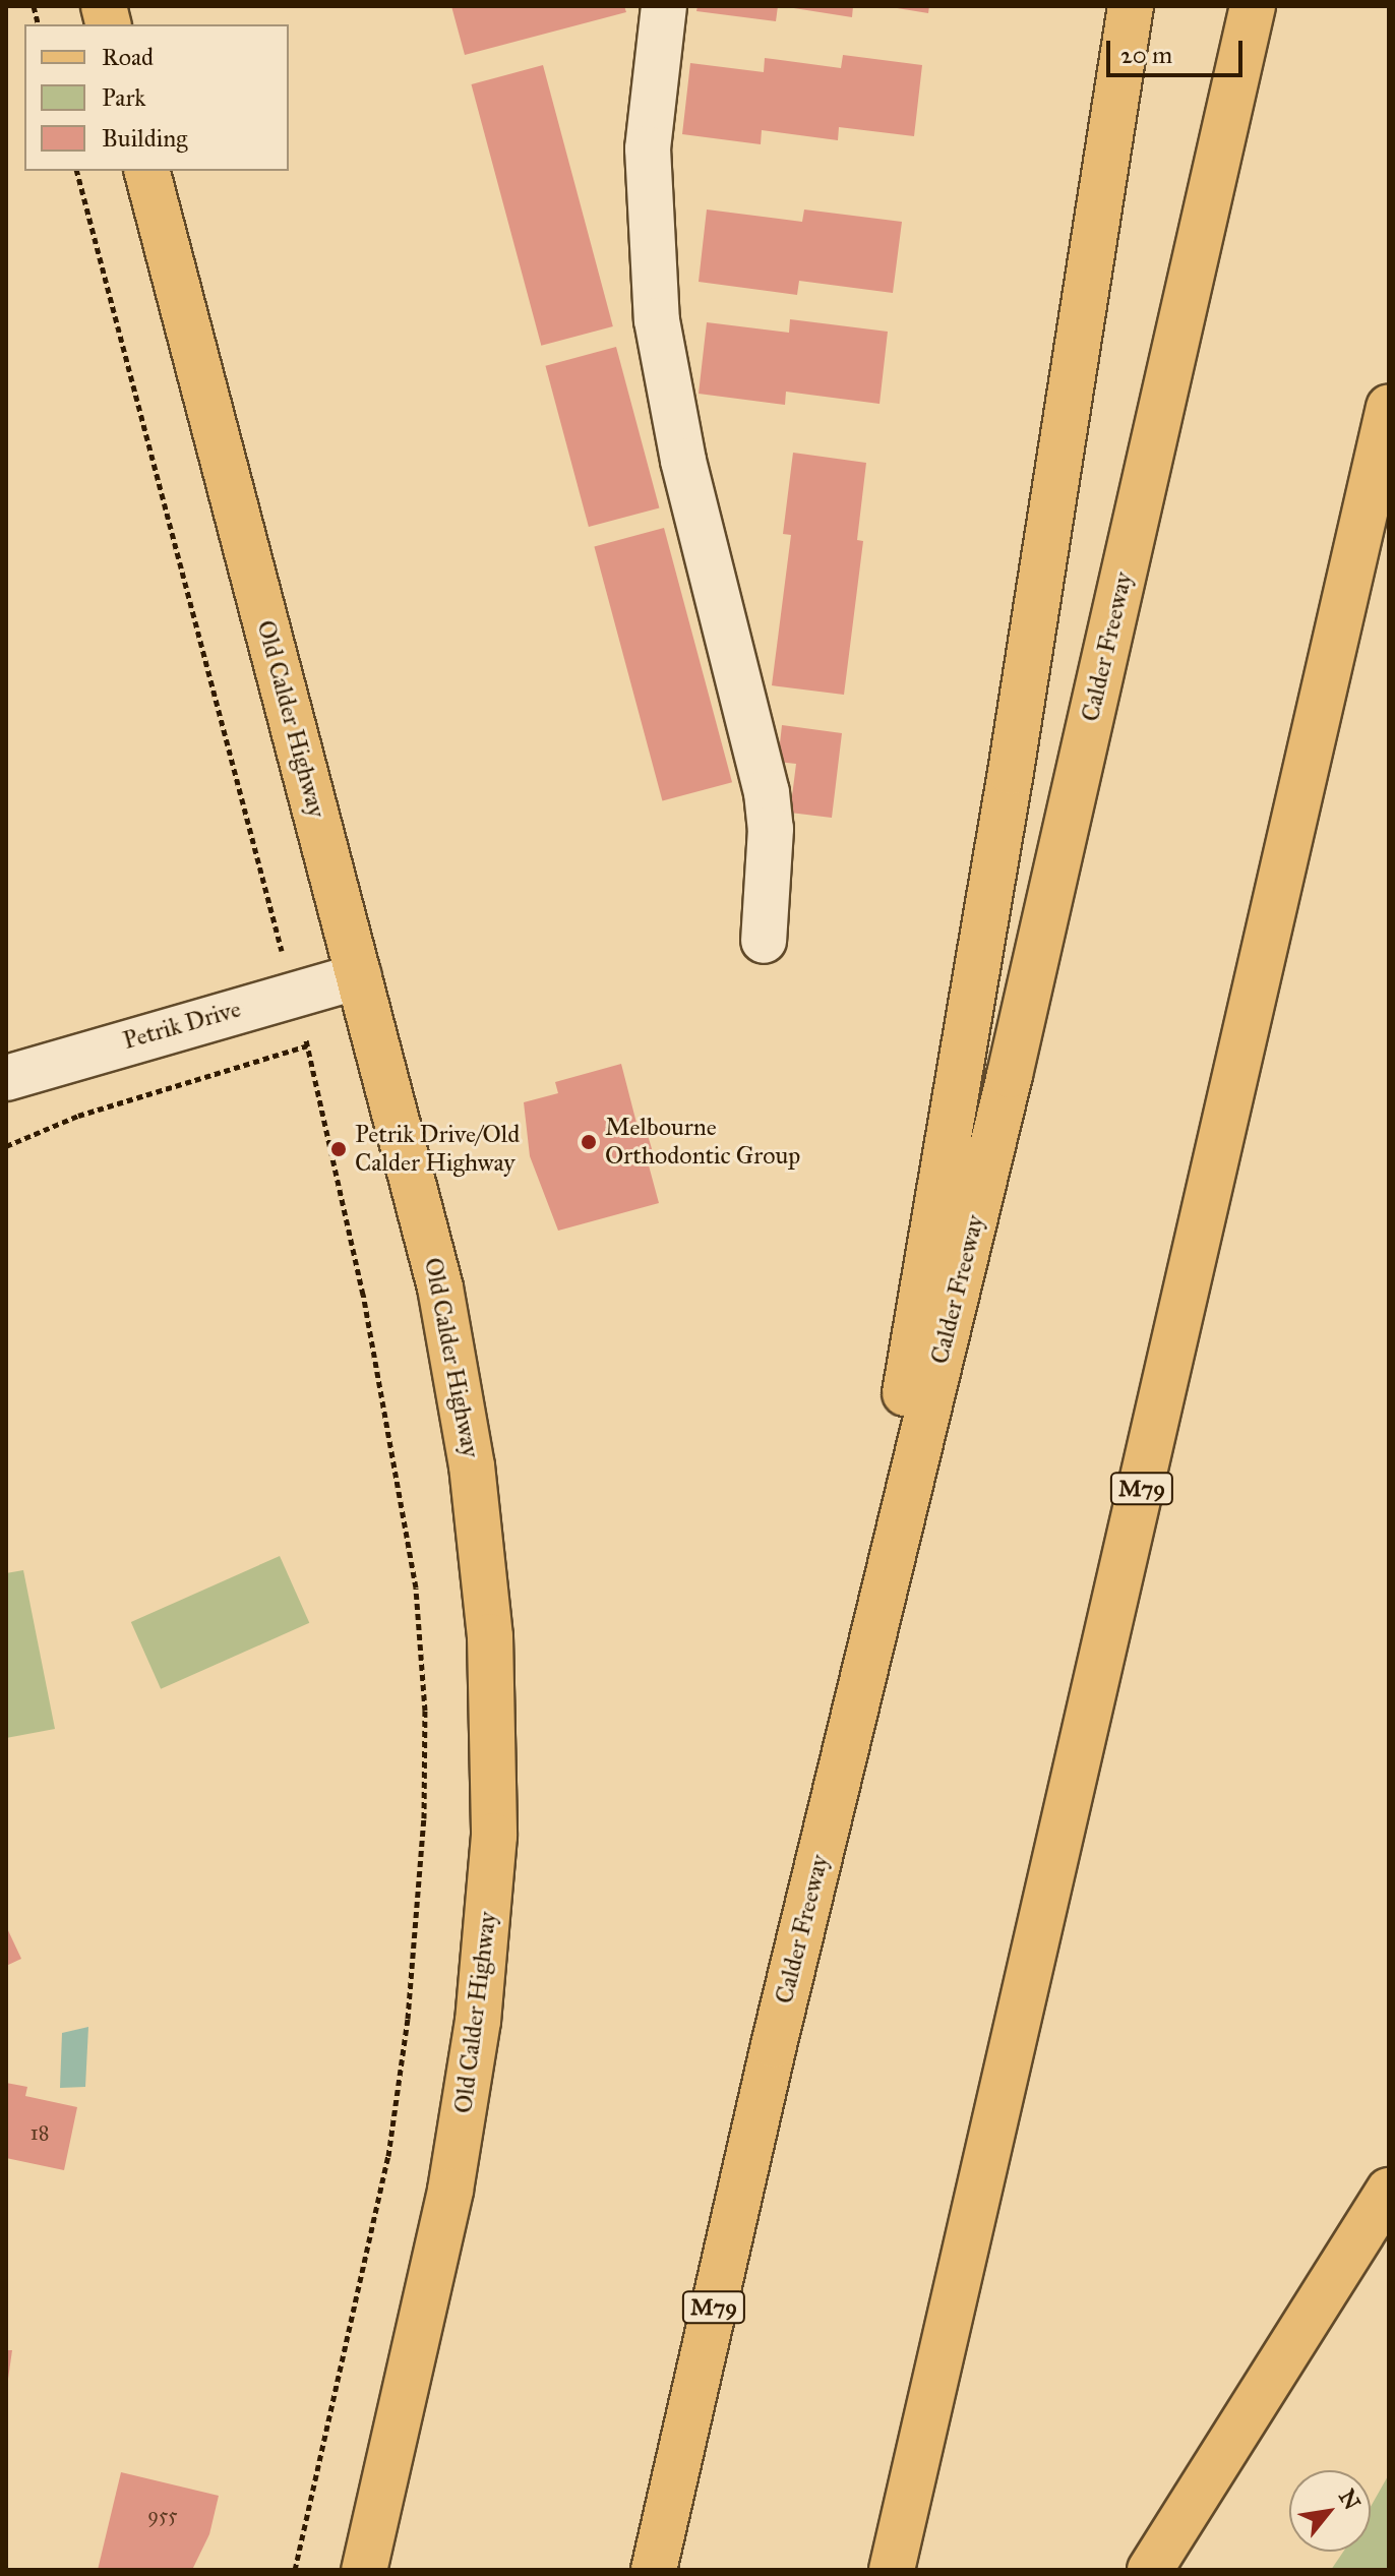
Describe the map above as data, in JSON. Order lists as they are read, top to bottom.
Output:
{
  "streets": {
    "main road": ["Calder Freeway", "Old Calder Highway", "M79"],
    "street": ["Petrik Drive"]
  },
  "crossings": [
    ["Old Calder Highway", "Petrik Drive"]
  ],
  "places": ["Melbourne Orthodontic Group", "Petrik Drive/Old Calder Highway"],
  "house_numbers": ["18", "955"],
  "legend": ["Road", "Park", "Building"],
  "scale_bar": "20 m",
  "north": "top right"
}
